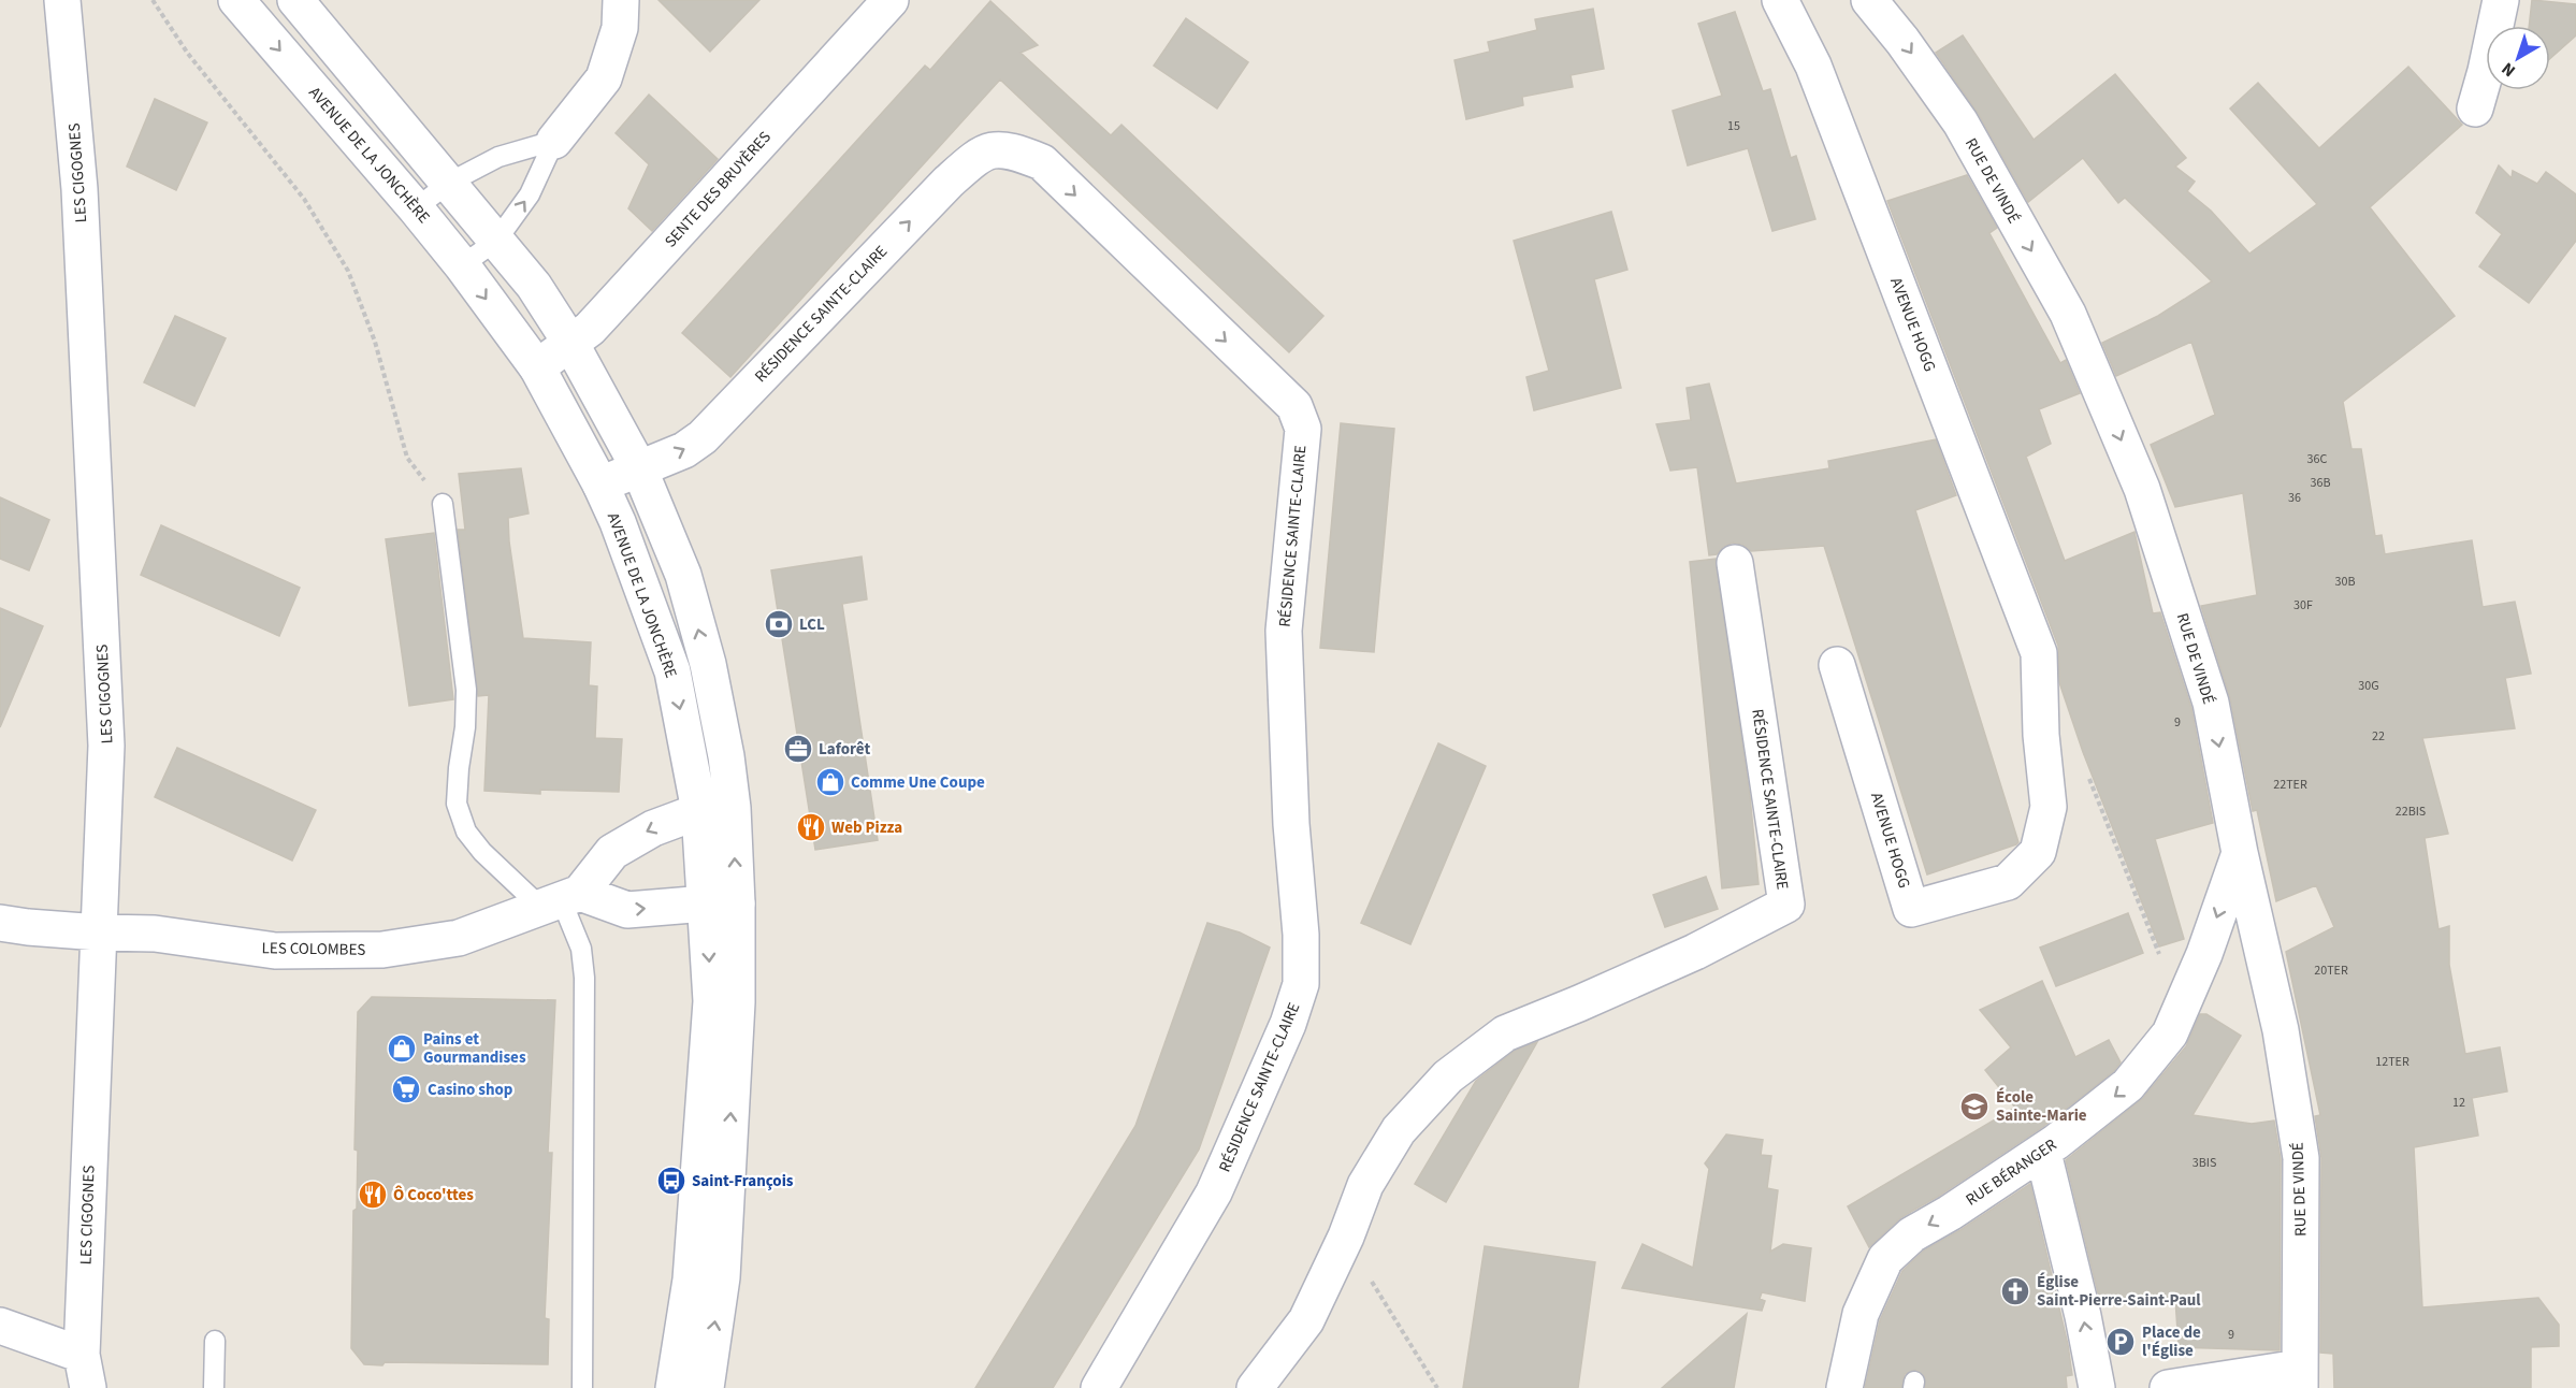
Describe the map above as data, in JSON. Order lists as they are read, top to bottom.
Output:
{
  "streets": {
    "street": [
      "AVENUE DE LA JONCHÈRE",
      "LES CIGOGNES",
      "RUE DE VINDÉ",
      "SENTE DES BRUYÈRES",
      "RÉSIDENCE SAINTE-CLAIRE",
      "AVENUE HOGG",
      "LES COLOMBES",
      "RUE BÉRANGER"
    ]
  },
  "crossings": [
    ["AVENUE DE LA JONCHÈRE", "SENTE DES BRUYÈRES"],
    ["AVENUE DE LA JONCHÈRE", "RÉSIDENCE SAINTE-CLAIRE"],
    ["LES CIGOGNES", "LES COLOMBES"],
    ["RUE DE VINDÉ", "RUE BÉRANGER"]
  ],
  "one_way": ["RUE DE VINDÉ", "RUE BÉRANGER"],
  "places": {
    "bank": ["LCL"],
    "office": ["Laforêt"],
    "shop": ["Comme Une Coupe", "Pains et Gourmandises"],
    "restaurant": ["Web Pizza", "Ô Coco'ttes"],
    "supermarket": ["Casino shop"],
    "school or university": ["École Sainte-Marie"],
    "bus stop": ["Saint-François"],
    "church": ["Église Saint-Pierre-Saint-Paul"],
    "parking": ["Place de l'Église"]
  },
  "house_numbers": [
    "15",
    "36C",
    "36B",
    "36",
    "30B",
    "30F",
    "30G",
    "9",
    "22",
    "22TER",
    "22BIS",
    "20TER",
    "12TER",
    "12",
    "3BIS",
    "9"
  ],
  "north": "bottom left"
}
